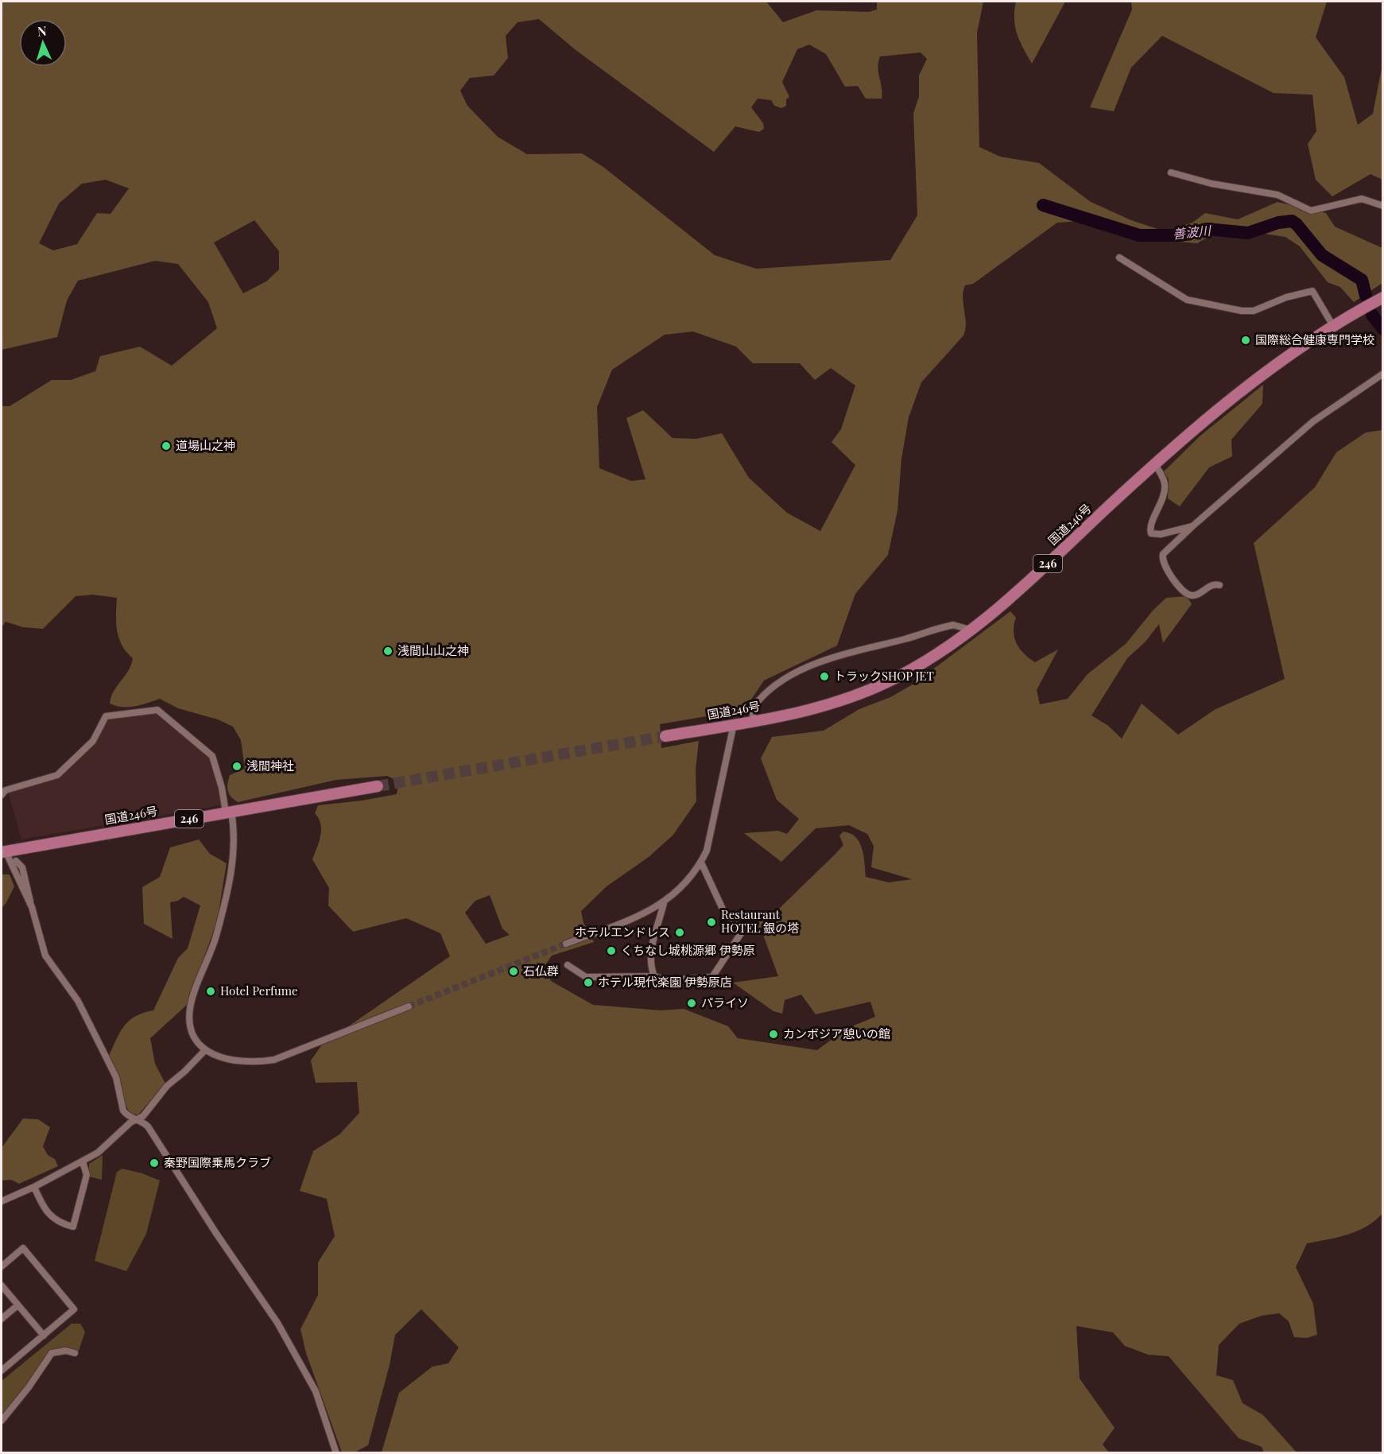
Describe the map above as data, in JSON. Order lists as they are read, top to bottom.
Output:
{
  "streets": {
    "highway": ["国道246号", "246"]
  },
  "water": ["善波川"],
  "places": [
    "国際総合健康専門学校",
    "道場山之神",
    "浅間山山之神",
    "トラックSHOP JET",
    "浅間神社",
    "Restaurant HOTEL 銀の塔",
    "ホテルエンドレス",
    "くちなし城桃源郷 伊勢原",
    "石仏群",
    "ホテル現代楽園 伊勢原店",
    "Hotel Perfume",
    "パライソ",
    "カンボジア憩いの館",
    "秦野国際乗馬クラブ"
  ],
  "north": "top"
}
